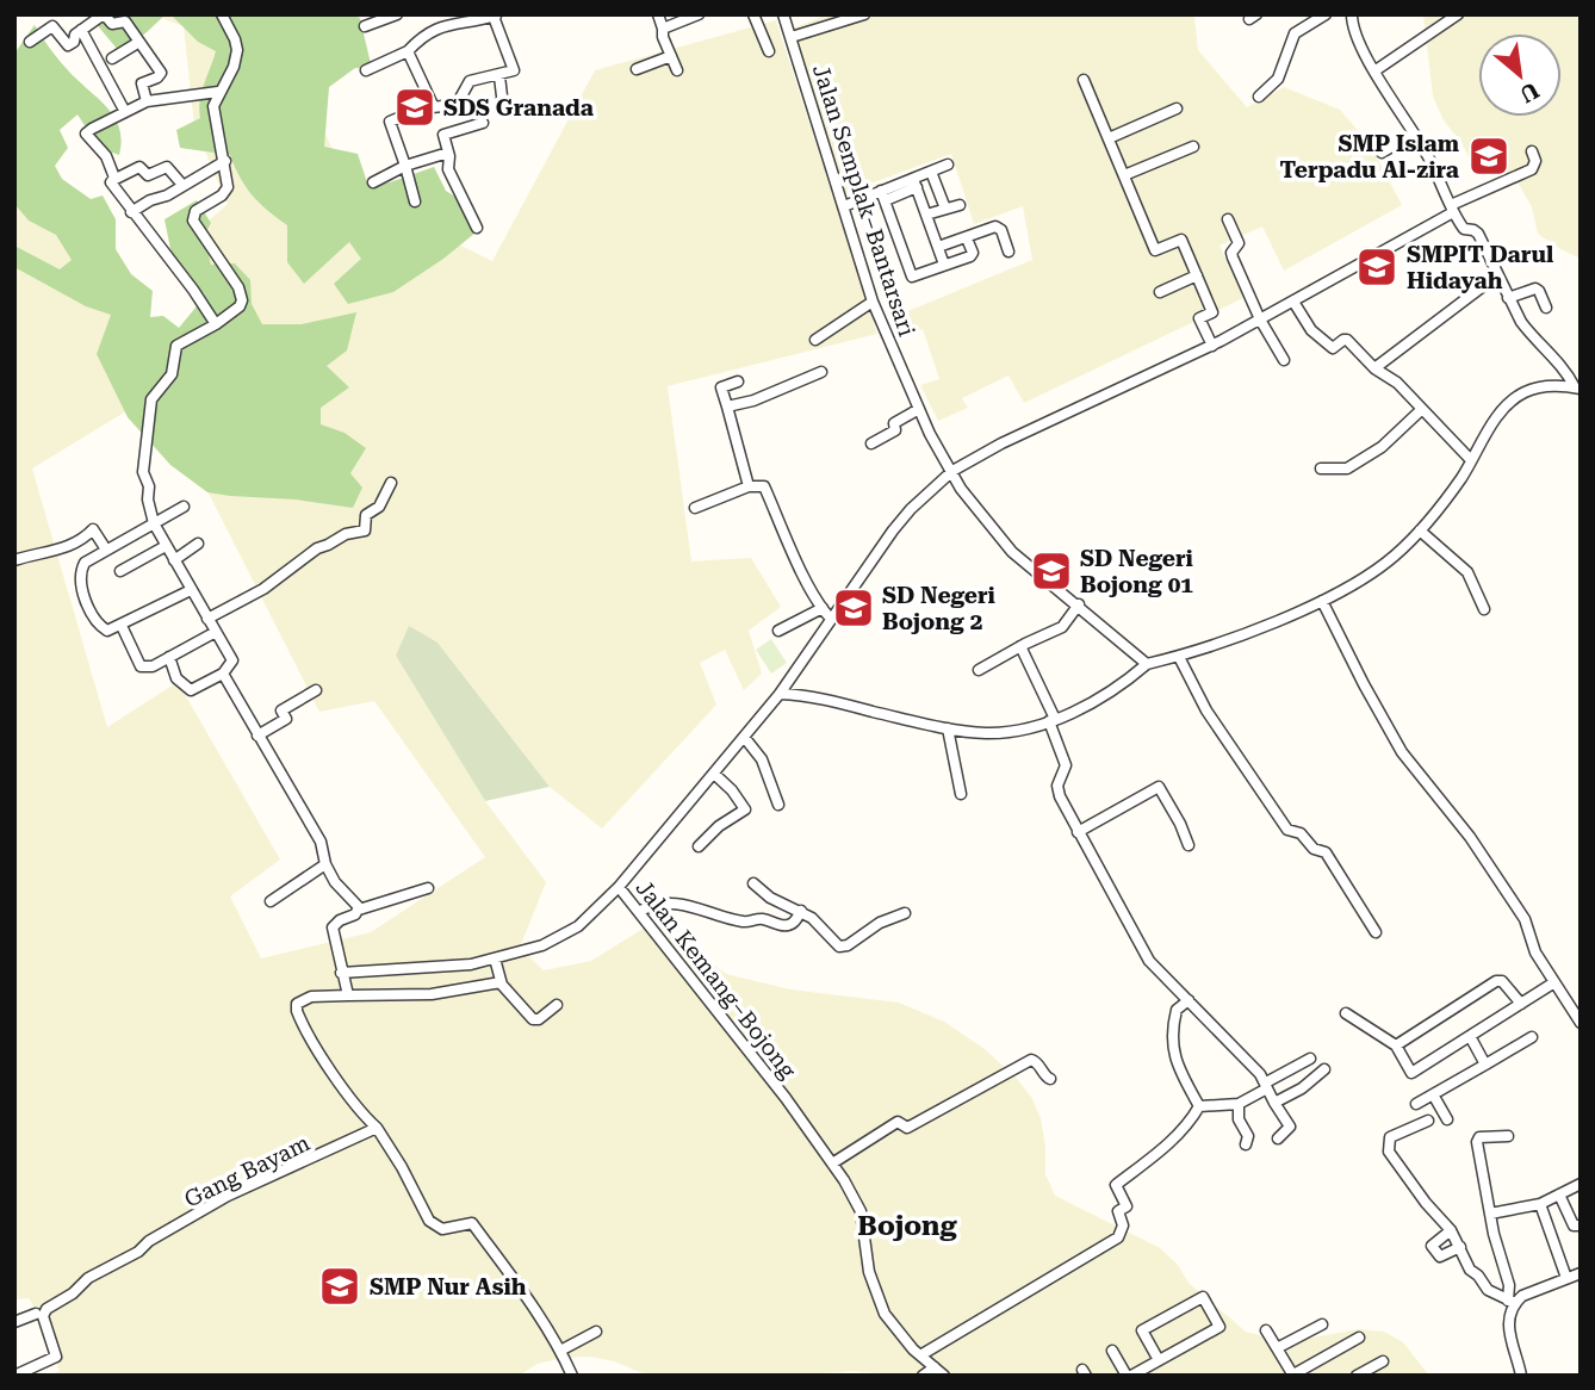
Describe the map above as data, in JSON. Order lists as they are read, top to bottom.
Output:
{
  "streets": {
    "street": ["Jalan Semplak–Bantarsari", "Jalan Kemang–Bojong", "Gang Bayam"]
  },
  "crossings": [
    ["Jalan Semplak–Bantarsari", "Jalan Kemang–Bojong"]
  ],
  "districts": ["Bojong"],
  "places": {
    "school or university": [
      "SDS Granada",
      "SMP Islam Terpadu Al-zira",
      "SMPIT Darul Hidayah",
      "SD Negeri Bojong 01",
      "SD Negeri Bojong 2",
      "SMP Nur Asih"
    ]
  },
  "north": "bottom right"
}
